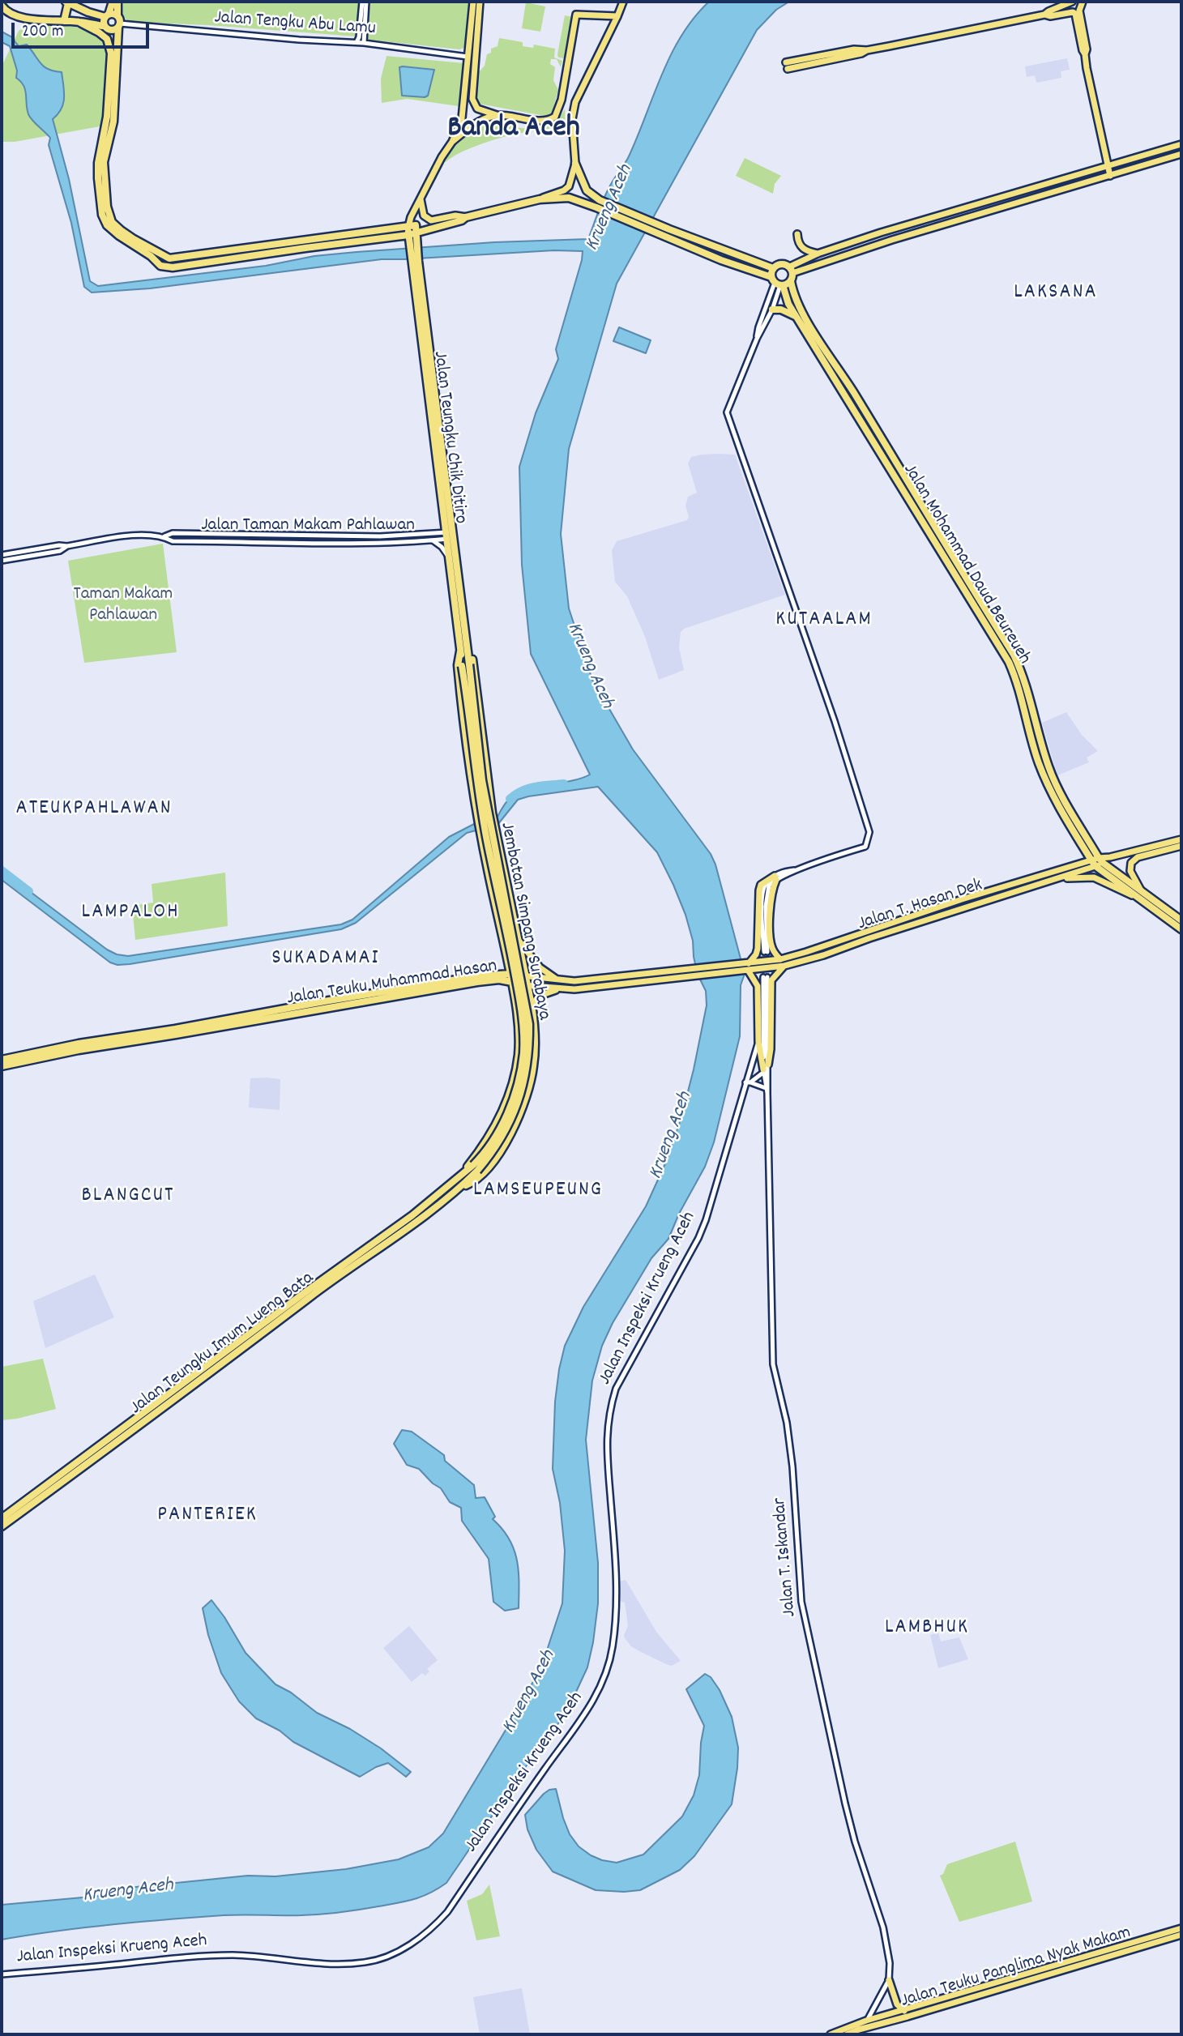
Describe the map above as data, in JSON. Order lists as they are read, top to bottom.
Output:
{
  "streets": {
    "highway": [
      "Jalan Teungku Chik Ditiro",
      "Jalan Mohammad Daud Beureueh",
      "Jembatan Simpang Surabaya",
      "Jalan Teuku Muhammad Hasan",
      "Jalan Teungku Imum Lueng Bata"
    ],
    "main road": ["Jalan T. Hasan Dek", "Jalan Teuku Panglima Nyak Makam"],
    "street": [
      "Jalan Tengku Abu Lamu",
      "Jalan Taman Makam Pahlawan",
      "Jalan Inspeksi Krueng Aceh",
      "Jalan T. Iskandar"
    ]
  },
  "crossings": [
    ["Jalan Teungku Chik Ditiro", "Jalan Taman Makam Pahlawan"],
    ["Jalan Teungku Chik Ditiro", "Jembatan Simpang Surabaya"],
    ["Jalan Teungku Chik Ditiro", "Jalan Teuku Muhammad Hasan"],
    ["Jalan Teungku Chik Ditiro", "Jalan Teungku Imum Lueng Bata"],
    ["Jalan Mohammad Daud Beureueh", "Jalan T. Hasan Dek"],
    ["Jalan T. Hasan Dek", "Jalan Teuku Muhammad Hasan"],
    ["Jembatan Simpang Surabaya", "Jalan Teungku Imum Lueng Bata"],
    ["Jalan Teuku Muhammad Hasan", "Jalan Teungku Imum Lueng Bata"]
  ],
  "districts": [
    "Banda Aceh",
    "LAKSANA",
    "KUTAALAM",
    "ATEUKPAHLAWAN",
    "LAMPALOH",
    "SUKADAMAI",
    "LAMSEUPEUNG",
    "BLANGCUT",
    "PANTERIEK",
    "LAMBHUK"
  ],
  "water": ["Krueng Aceh"],
  "parks": ["Taman Makam Pahlawan"],
  "scale_bar": "200 m"
}
